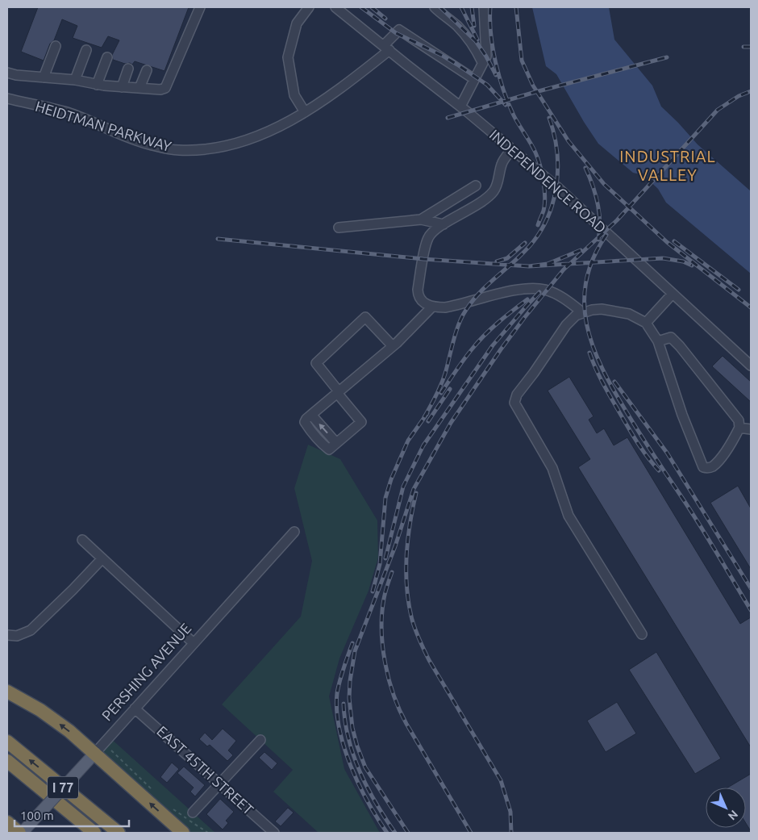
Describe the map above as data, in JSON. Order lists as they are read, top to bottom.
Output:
{
  "streets": {
    "highway": ["I 77"],
    "main road": ["PERSHING AVENUE"],
    "street": ["HEIDTMAN PARKWAY", "INDEPENDENCE ROAD", "EAST 45TH STREET"]
  },
  "crossings": [
    ["HEIDTMAN PARKWAY", "INDEPENDENCE ROAD"],
    ["PERSHING AVENUE", "EAST 45TH STREET"]
  ],
  "districts": ["INDUSTRIAL VALLEY"],
  "scale_bar": "100 m",
  "north": "bottom right"
}
